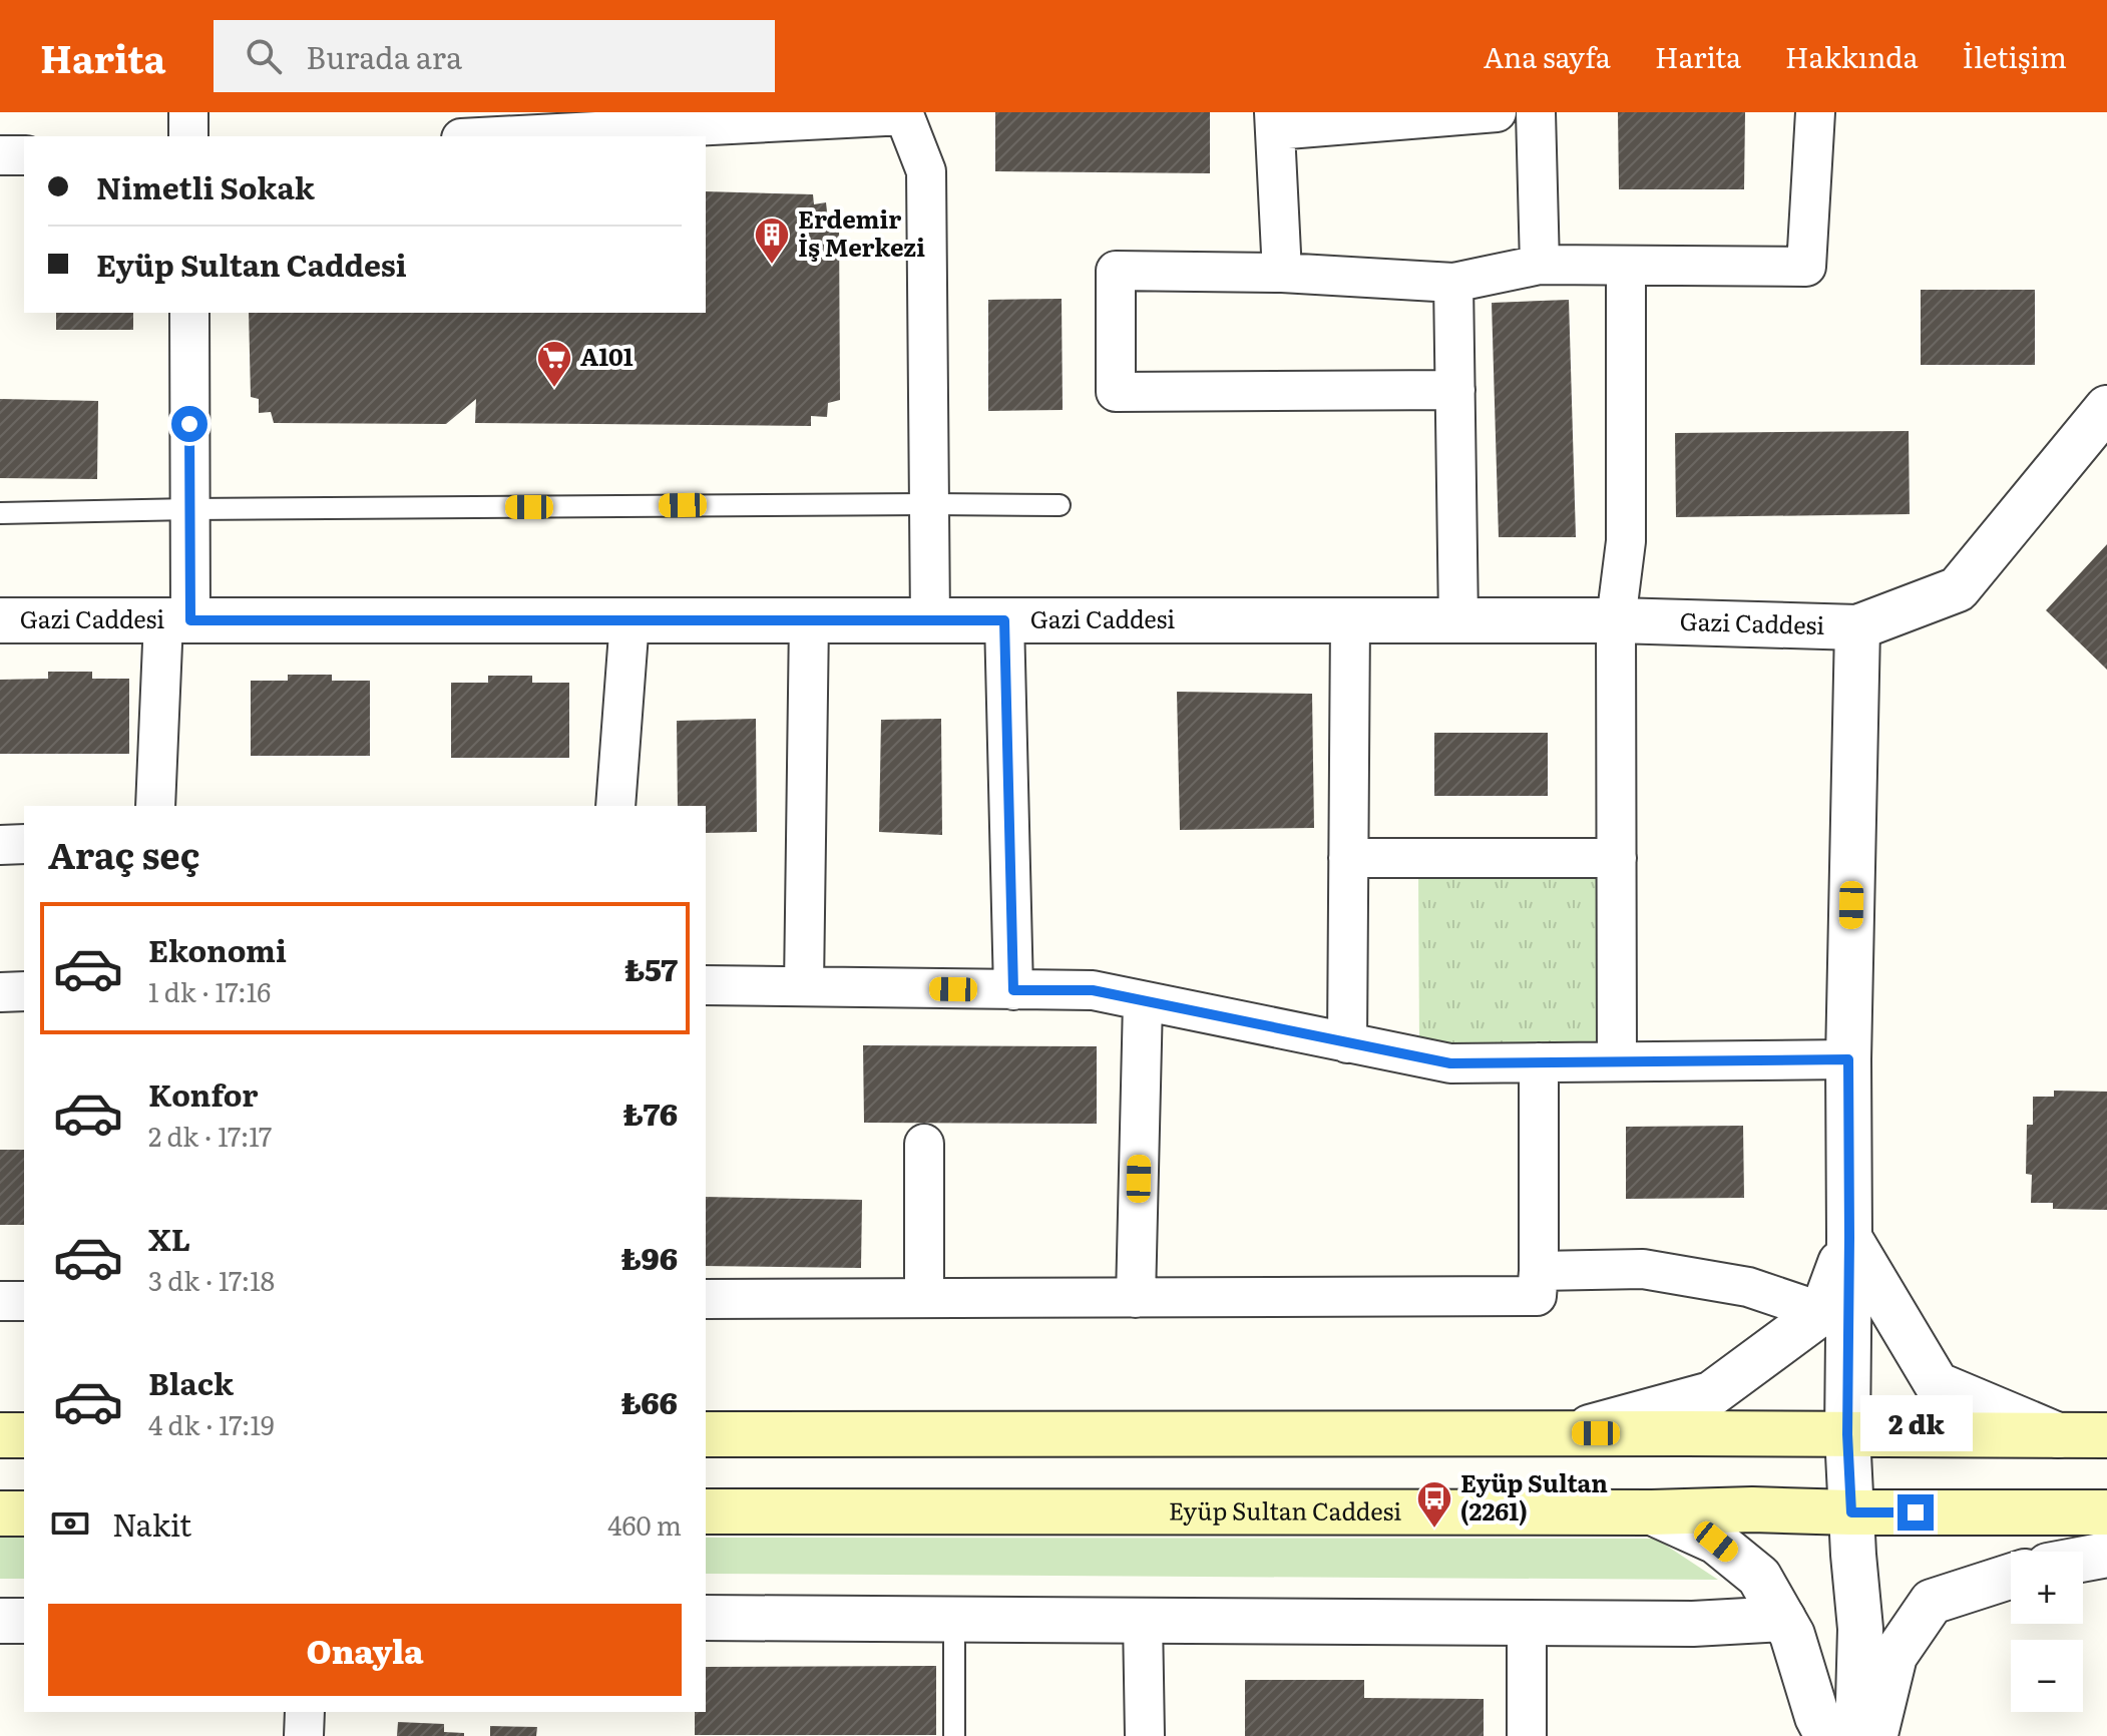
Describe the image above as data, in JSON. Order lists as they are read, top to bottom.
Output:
{
  "streets": {
    "main road": ["Eyüp Sultan Caddesi"],
    "street": ["Gazi Caddesi"]
  },
  "places": {
    "building": ["Erdemir İş Merkezi"],
    "supermarket": ["A101"],
    "bus stop": ["Eyüp Sultan (2261)"]
  },
  "page": {
    "header": "Harita",
    "search": "Burada ara",
    "nav": [
      "Ana sayfa",
      "Harita",
      "Hakkında",
      "İletişim"
    ],
    "banner": ["Nimetli Sokak", "Eyüp Sultan Caddesi"],
    "heading": "Araç seç",
    "list": [
      {
        "name": "Ekonomi",
        "note": "1 dk · 17:16",
        "value": "₺57"
      },
      {
        "name": "Konfor",
        "note": "2 dk · 17:17",
        "value": "₺76"
      },
      {
        "name": "XL",
        "note": "3 dk · 17:18",
        "value": "₺96"
      },
      {
        "name": "Black",
        "note": "4 dk · 17:19",
        "value": "₺66"
      }
    ],
    "bubble": "2 dk",
    "pay": ["Nakit", "460 m"],
    "map_buttons": ["+", "−"],
    "buttons": "Onayla"
  }
}
